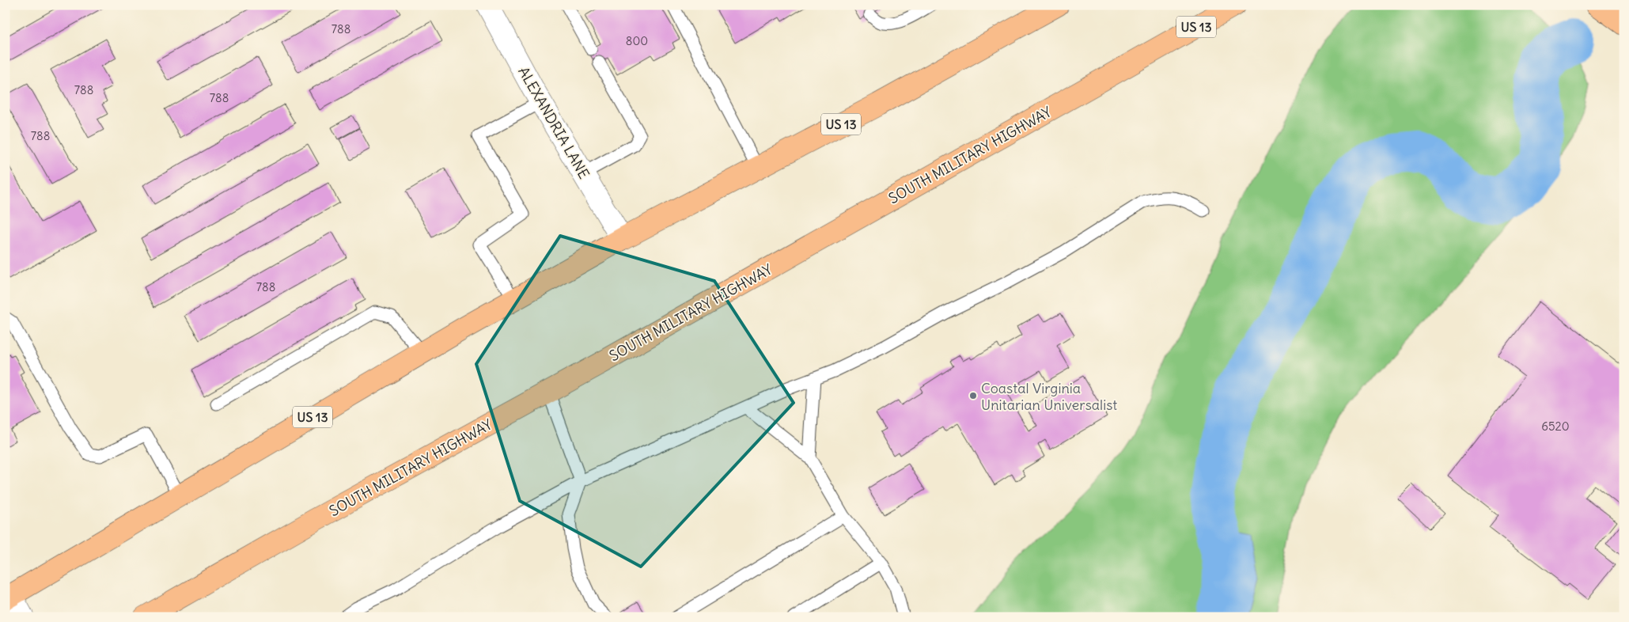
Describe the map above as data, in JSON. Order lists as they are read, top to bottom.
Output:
{
  "streets": {
    "main road": ["US 13", "SOUTH MILITARY HIGHWAY"],
    "street": ["ALEXANDRIA LANE"]
  },
  "crossings": [
    ["US 13", "ALEXANDRIA LANE"]
  ],
  "places": ["Coastal Virginia Unitarian Universalist"],
  "house_numbers": [
    "788",
    "800",
    "788",
    "788",
    "788",
    "788",
    "6520"
  ]
}
